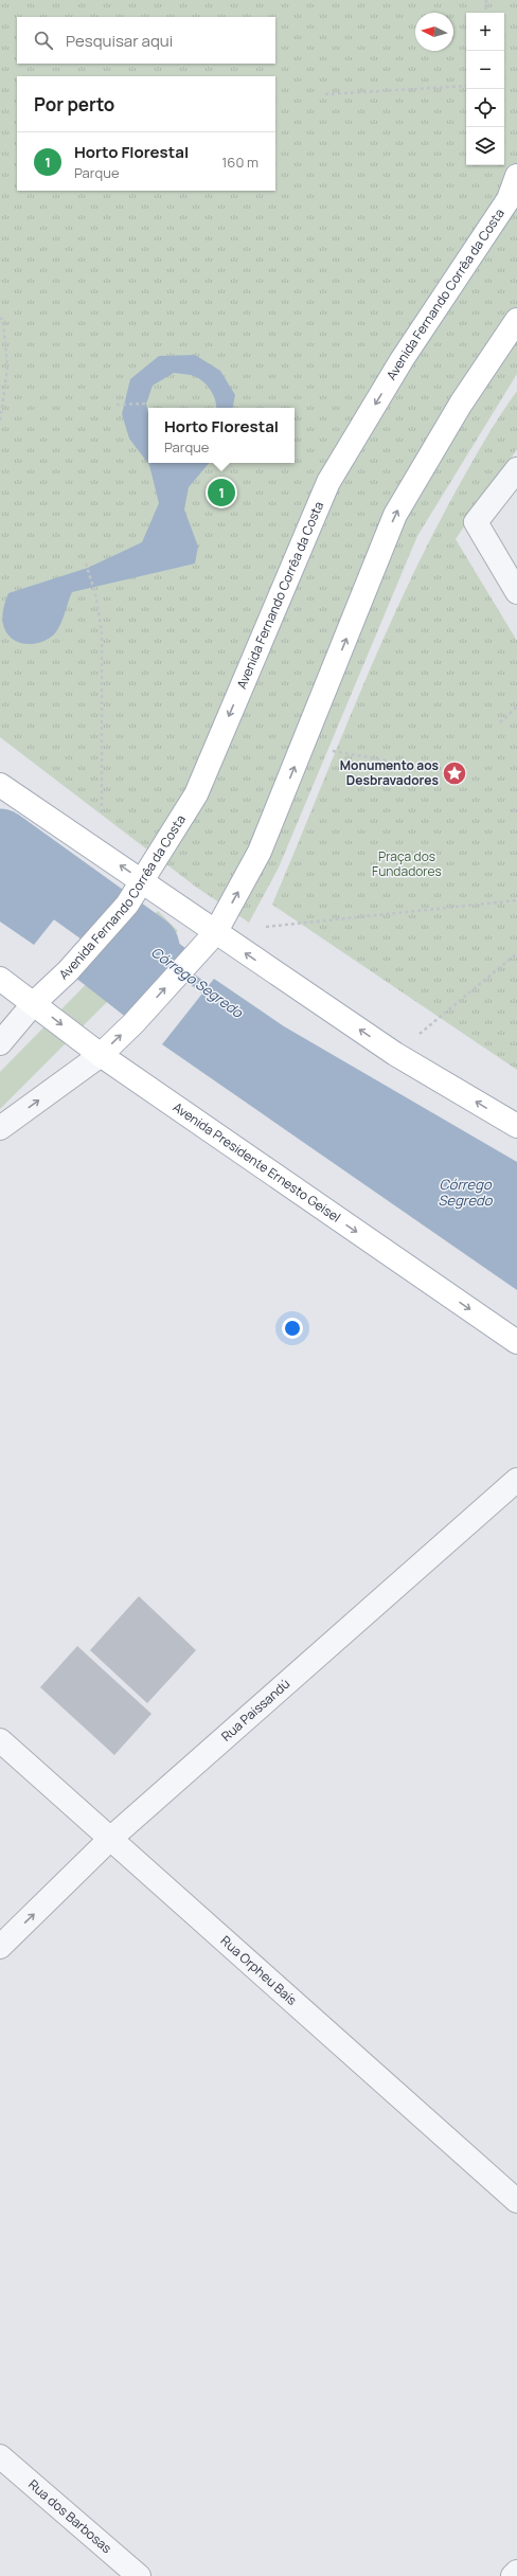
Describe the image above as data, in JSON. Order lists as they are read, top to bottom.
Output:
{
  "streets": {
    "main road": ["Avenida Fernando Corrêa da Costa", "Avenida Presidente Ernesto Geisel"],
    "street": ["Rua Paissandú", "Rua Orpheu Baís", "Rua dos Barbosas"]
  },
  "crossings": [
    ["Avenida Fernando Corrêa da Costa", "Avenida Presidente Ernesto Geisel"],
    ["Rua Paissandú", "Rua Orpheu Baís"]
  ],
  "water": ["Córrego Segredo"],
  "parks": ["Praça dos Fundadores"],
  "places": {
    "place": ["Monumento aos Desbravadores"]
  },
  "north": "left",
  "page": {
    "map_buttons": ["+", "−"],
    "search": "Pesquisar aqui",
    "heading": "Por perto",
    "list": [
      {
        "mark": "1",
        "name": "Horto Florestal",
        "note": "Parque",
        "value": "160 m"
      }
    ],
    "popup": ["Horto Florestal", "Parque"],
    "pins": "1"
  }
}
